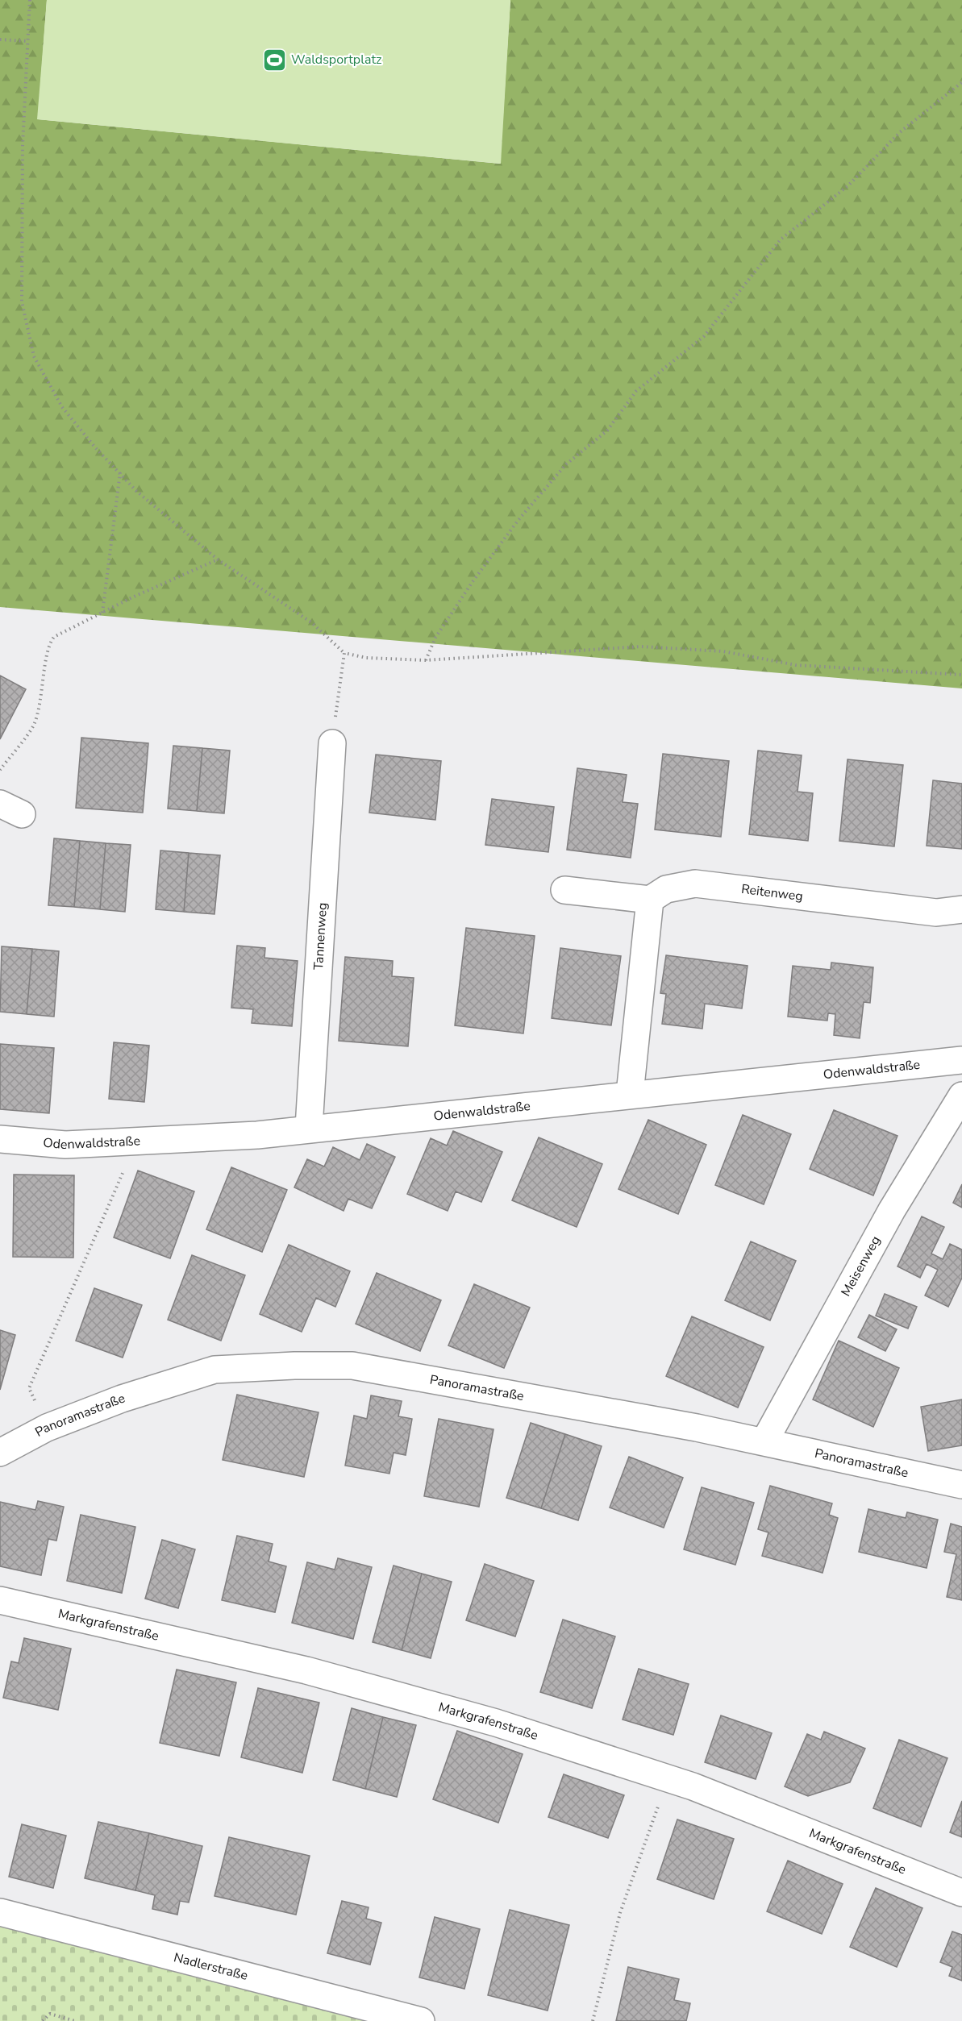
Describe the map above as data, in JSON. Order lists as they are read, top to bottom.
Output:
{
  "streets": {
    "street": [
      "Reitenweg",
      "Tannenweg",
      "Odenwaldstraße",
      "Meisenweg",
      "Panoramastraße",
      "Markgrafenstraße",
      "Nadlerstraße"
    ]
  },
  "crossings": [
    ["Tannenweg", "Odenwaldstraße"],
    ["Meisenweg", "Panoramastraße"]
  ],
  "places": {
    "sports": ["Waldsportplatz"]
  }
}
